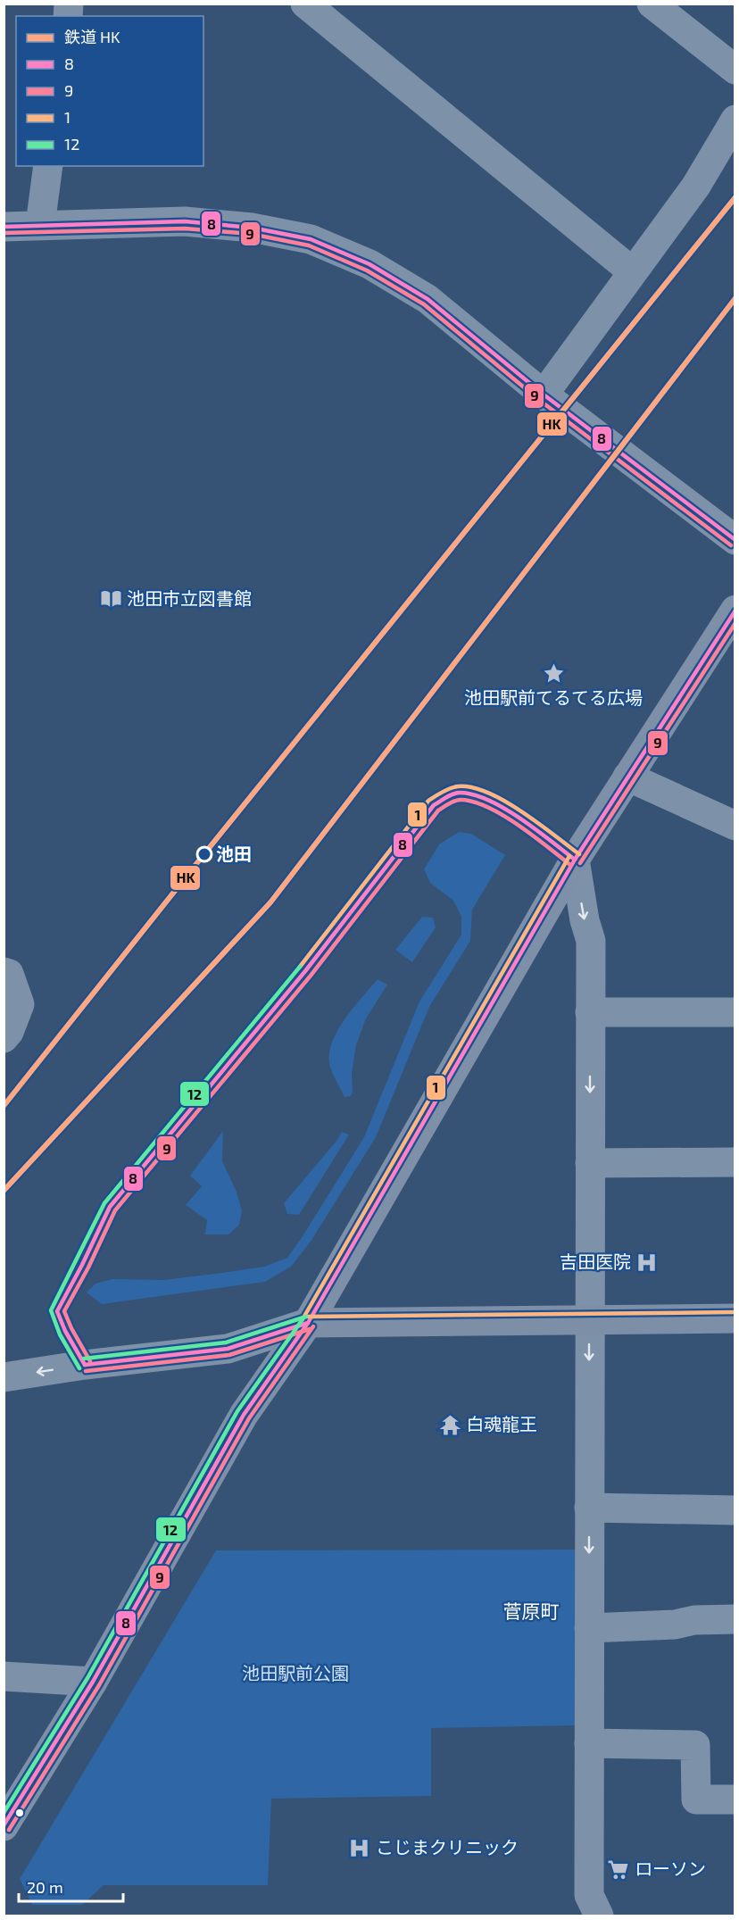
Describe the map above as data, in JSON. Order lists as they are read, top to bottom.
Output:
{
  "districts": ["菅原町"],
  "parks": ["池田駅前公園"],
  "places": {
    "library": ["池田市立図書館"],
    "place": ["池田駅前てるてる広場"],
    "other": ["池田"],
    "hospital": ["吉田医院", "こじまクリニック"],
    "temple": ["白魂龍王"],
    "supermarket": ["ローソン"]
  },
  "lines": [
    "rail line HK",
    "transit line 8",
    "transit line 9",
    "transit line 1",
    "transit line 12"
  ],
  "legend": [
    "鉄道 HK",
    "8",
    "9",
    "1",
    "12"
  ],
  "scale_bar": "20 m"
}
